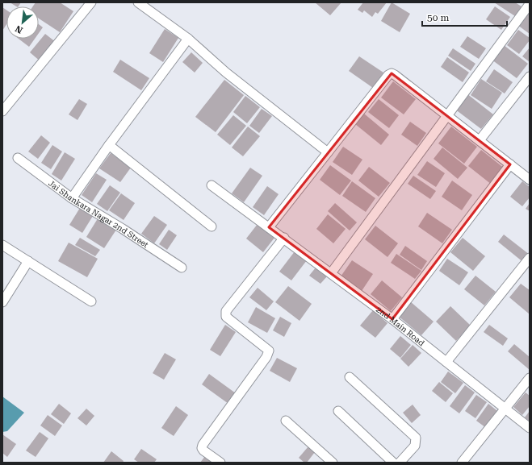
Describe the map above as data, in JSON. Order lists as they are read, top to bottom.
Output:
{
  "streets": {
    "street": ["Jai Shankara Nagar 2nd Street", "2nd Main Road"]
  },
  "scale_bar": "50 m",
  "north": "bottom left"
}
